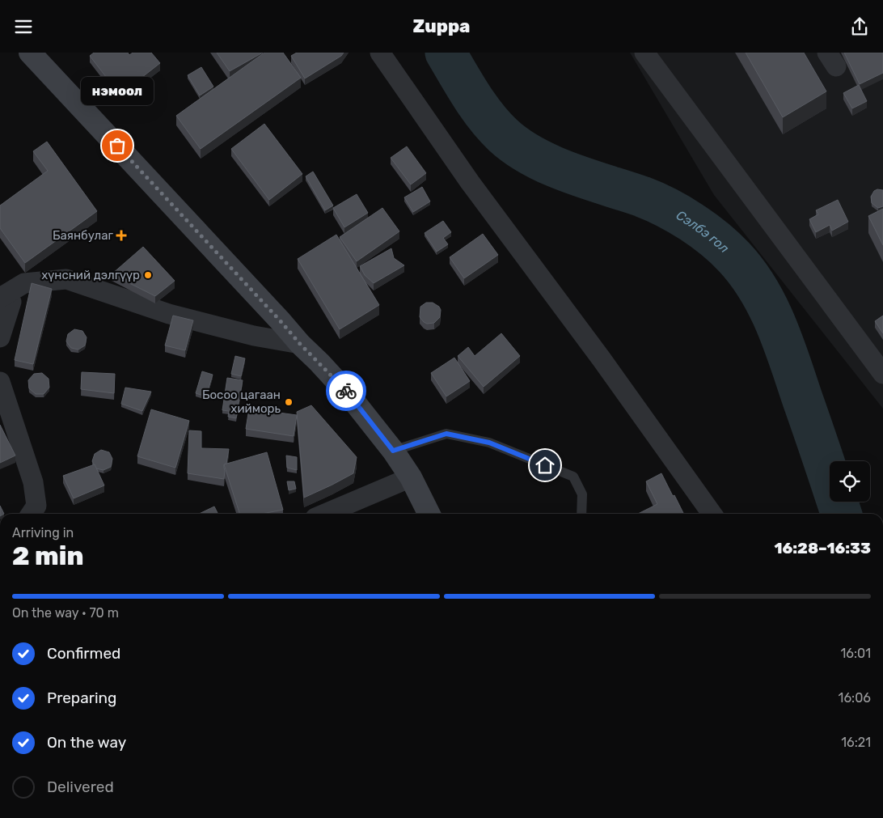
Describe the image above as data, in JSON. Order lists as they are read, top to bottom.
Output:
{
  "water": ["Сэлбэ гол"],
  "places": {
    "other": ["нэмоол", "хүнсний дэлгүүр", "Босоо цагаан хийморь"],
    "health": ["Баянбулаг"]
  },
  "page": {
    "header": "Zuppa",
    "bubble": "нэмоол",
    "heading": ["2 min", "Arriving in", "16:28–16:33"],
    "bar": "On the way · 70 m",
    "list": [
      ["Confirmed", "16:01"],
      ["Preparing", "16:06"],
      ["On the way", "16:21"],
      "Delivered"
    ]
  }
}
